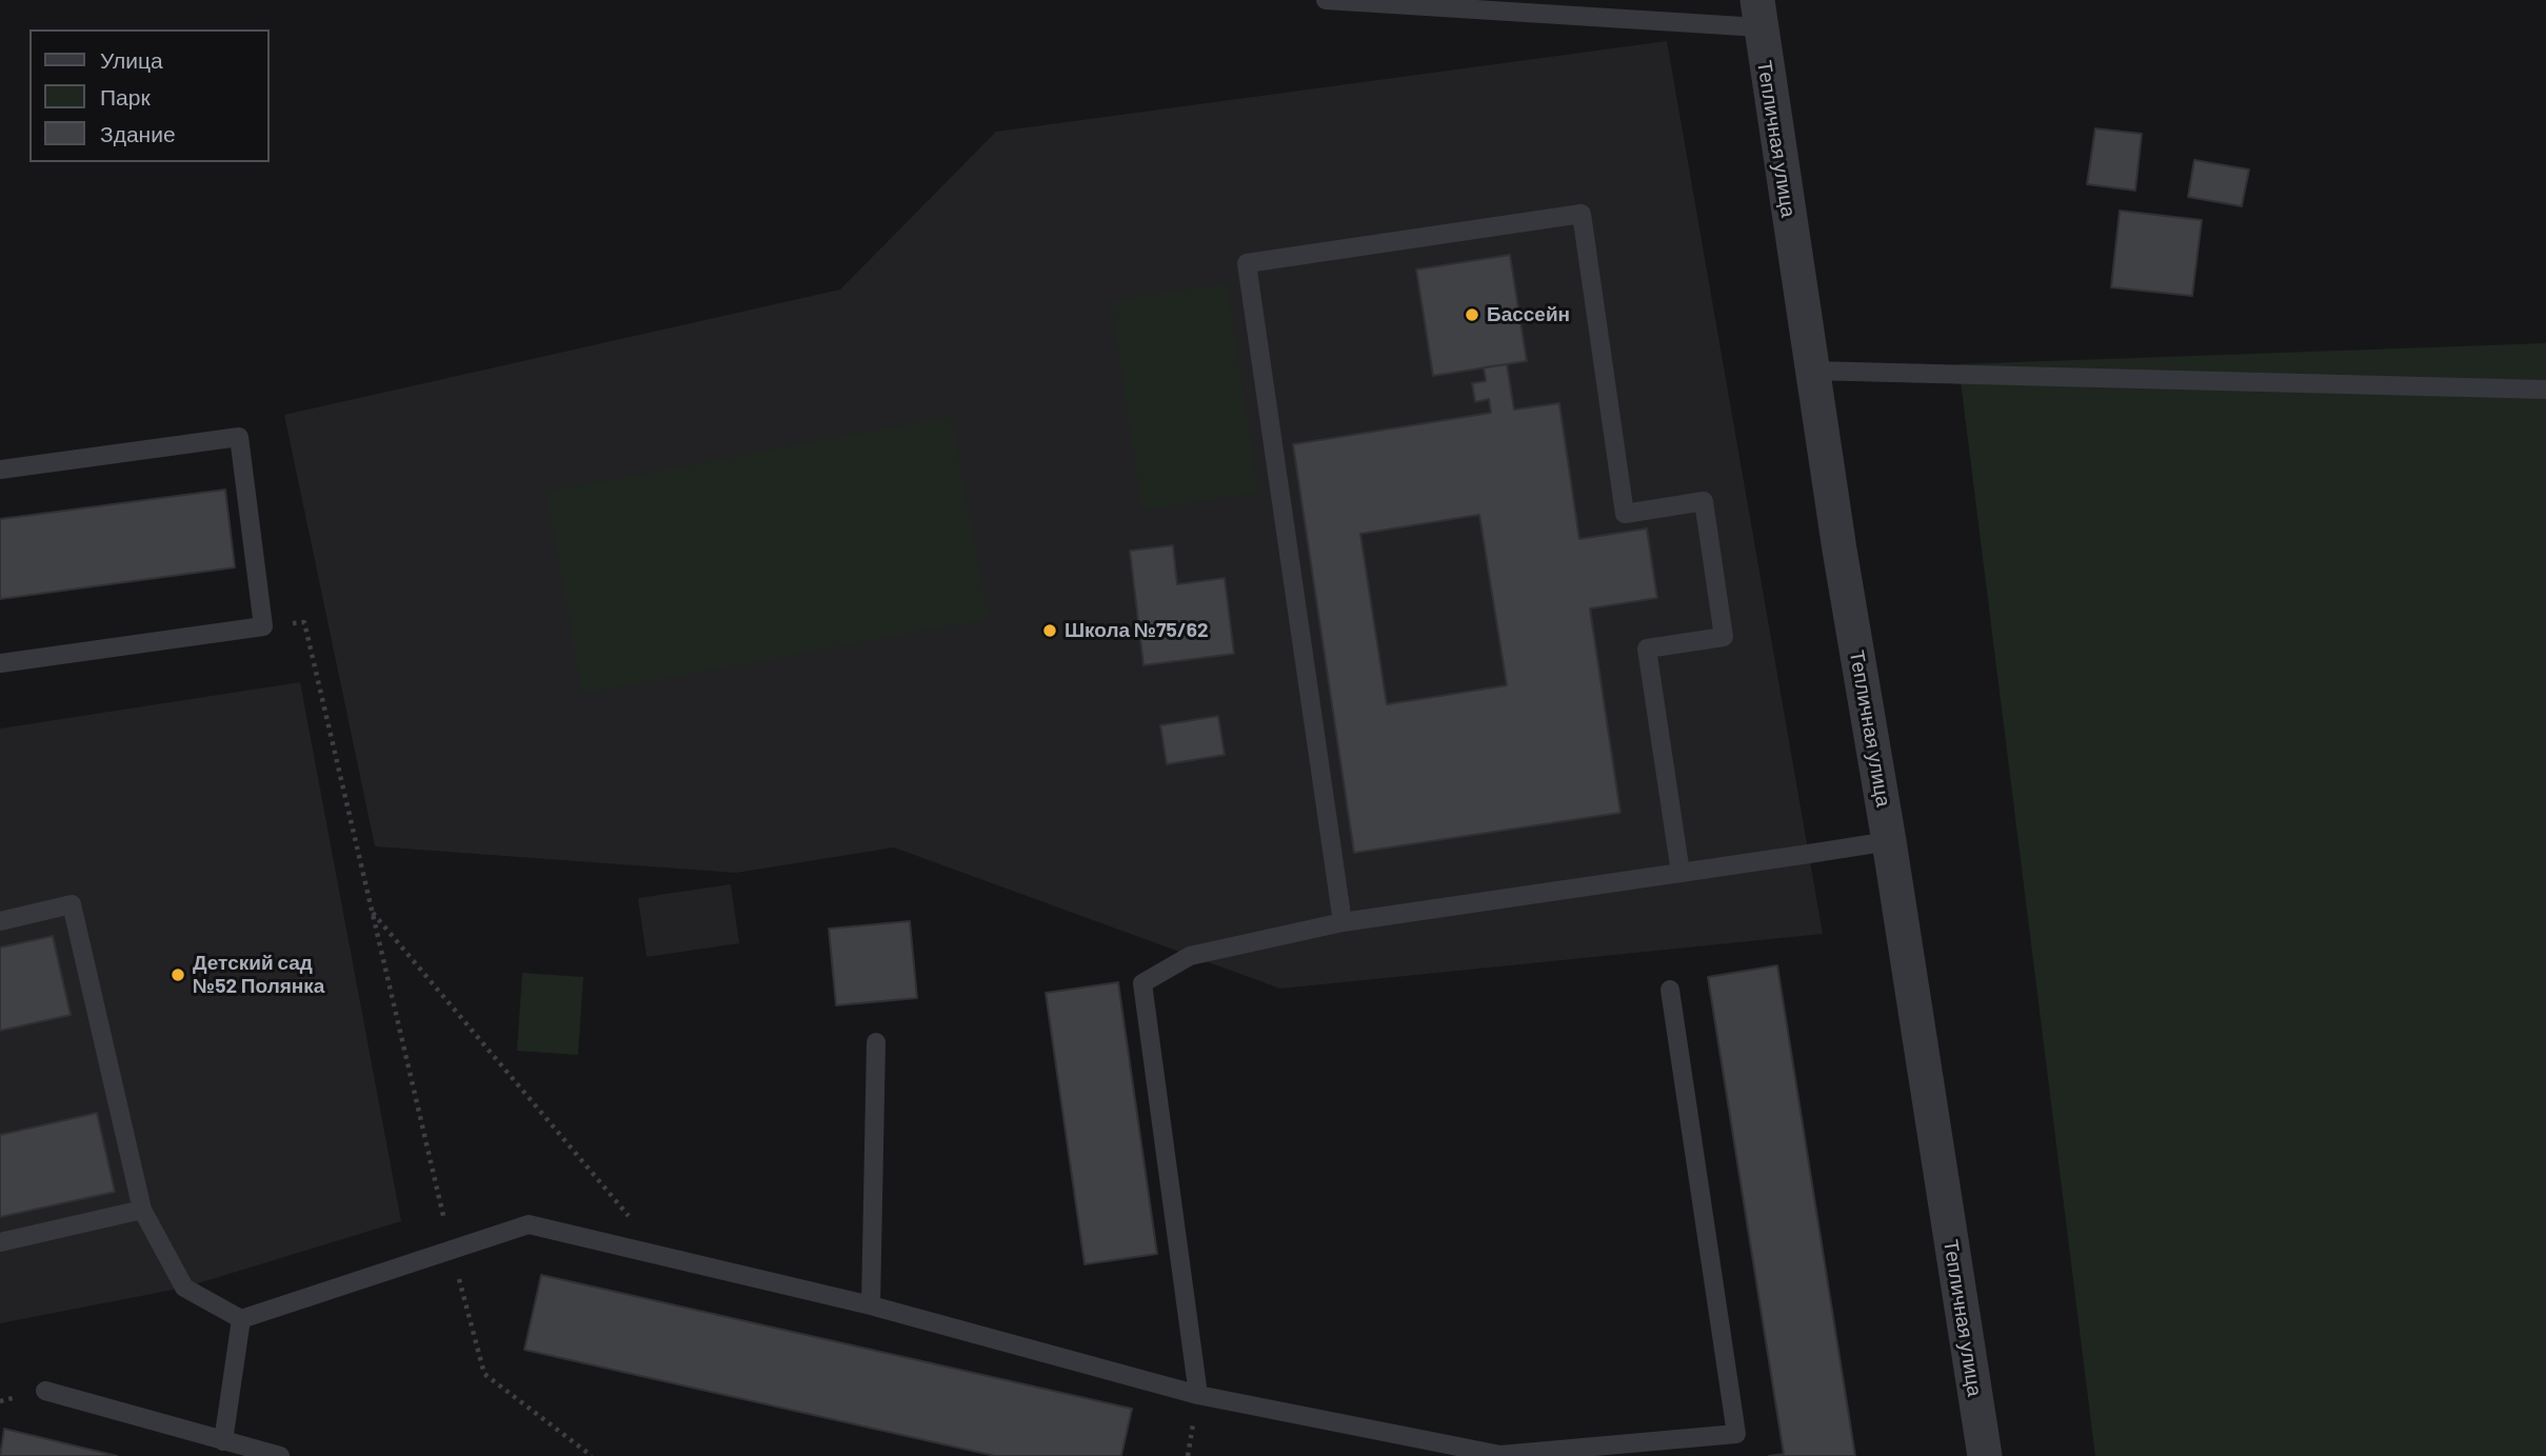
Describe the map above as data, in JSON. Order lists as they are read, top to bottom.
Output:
{
  "streets": {
    "street": ["Тепличная улица"]
  },
  "places": ["Бассейн", "Школа №75/62", "Детский сад №52 Полянка"],
  "legend": ["Улица", "Парк", "Здание"]
}
